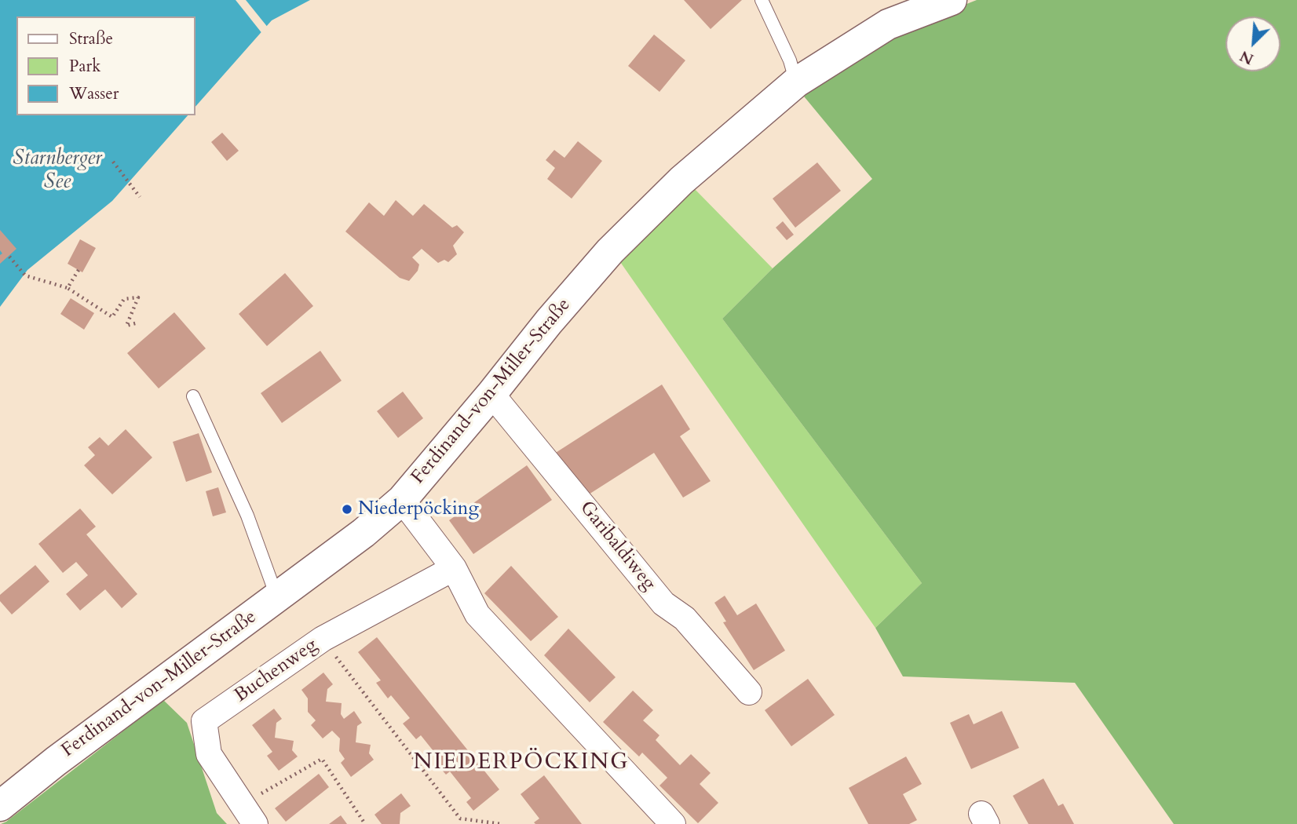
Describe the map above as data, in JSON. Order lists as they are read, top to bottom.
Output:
{
  "streets": {
    "main road": ["Ferdinand-von-Miller-Straße"],
    "street": ["Garibaldiweg", "Buchenweg"]
  },
  "crossings": [
    ["Ferdinand-von-Miller-Straße", "Garibaldiweg"]
  ],
  "districts": ["NIEDERPÖCKING"],
  "water": ["Starnberger See"],
  "places": ["Niederpöcking"],
  "legend": ["Straße", "Park", "Wasser"],
  "north": "bottom left"
}
